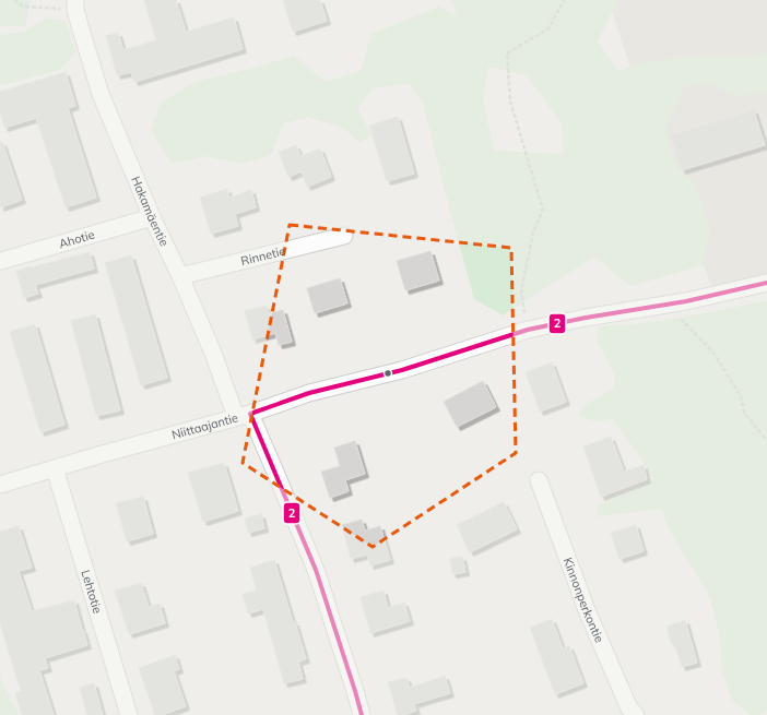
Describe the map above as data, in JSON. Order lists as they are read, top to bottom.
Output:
{
  "streets": {
    "street": [
      "Hakamäentie",
      "Ahotie",
      "Rinnetie",
      "Niittaajantie",
      "Lehtotie",
      "Kinnonperkontie"
    ]
  },
  "crossings": [
    ["Hakamäentie", "Ahotie"],
    ["Hakamäentie", "Rinnetie"],
    ["Hakamäentie", "Niittaajantie"],
    ["Niittaajantie", "Lehtotie"]
  ],
  "lines": ["transit line 2"]
}
